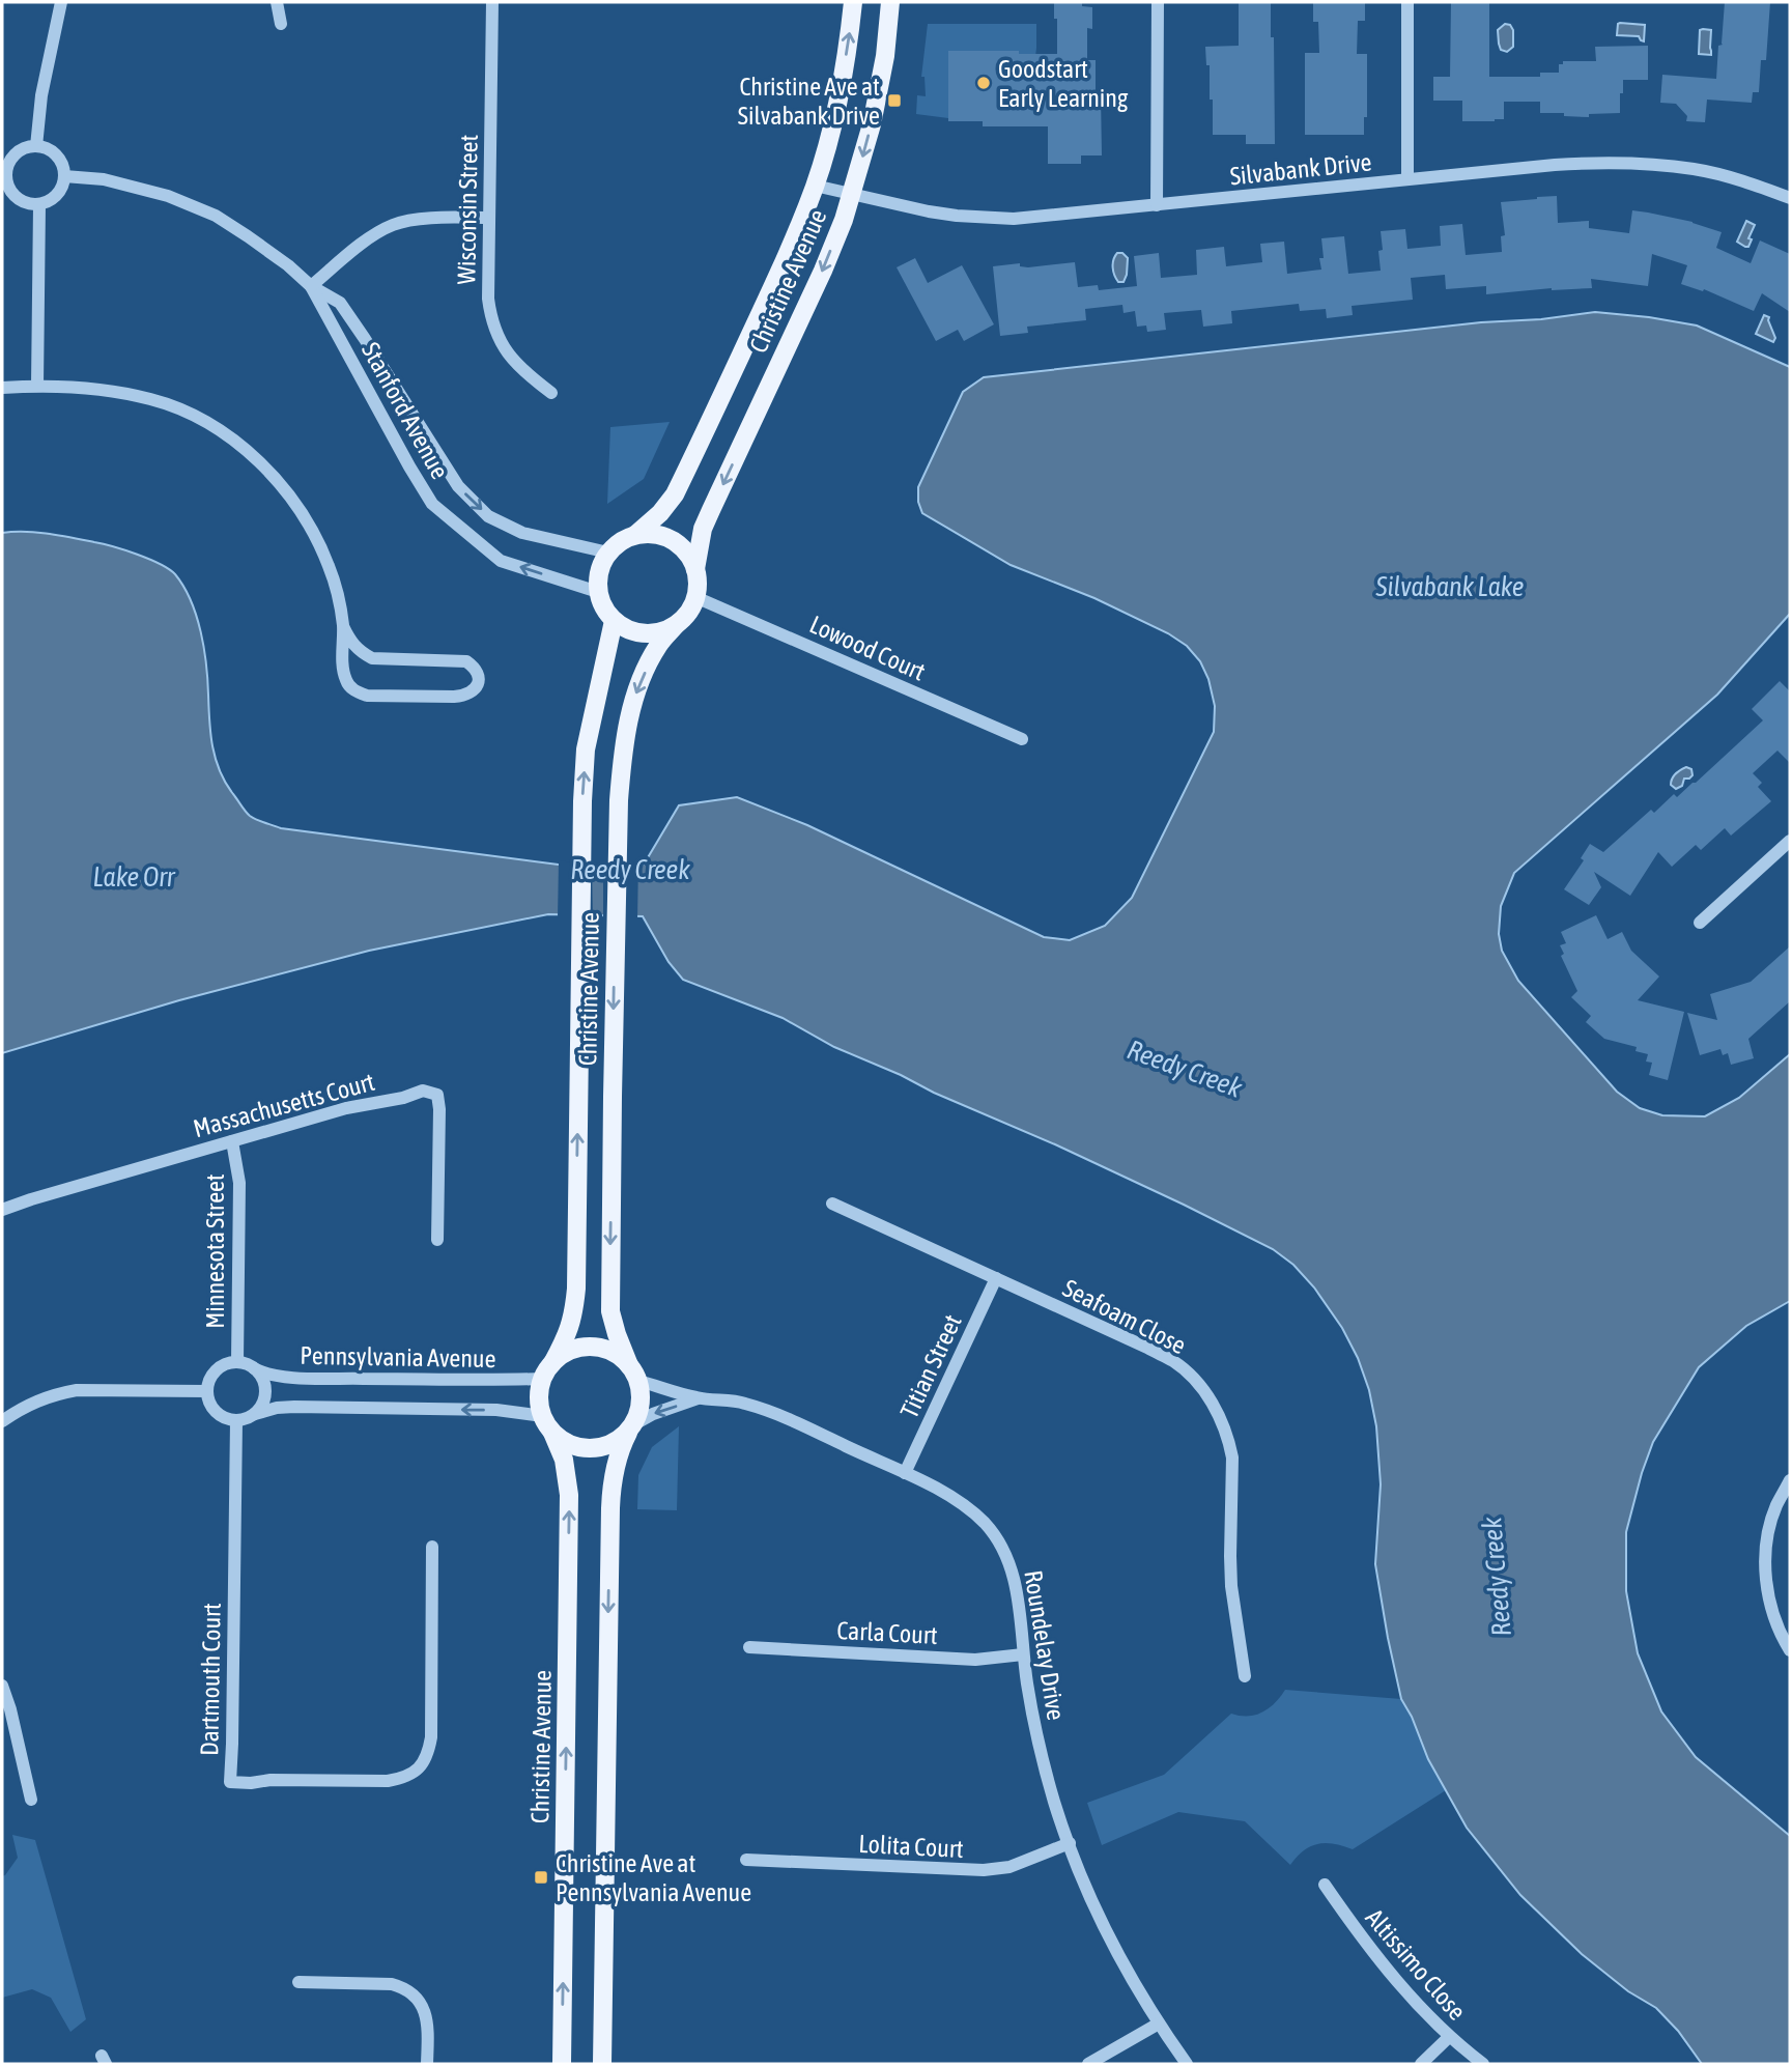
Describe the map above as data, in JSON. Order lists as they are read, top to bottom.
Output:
{
  "streets": {
    "main road": ["Christine Avenue"],
    "street": [
      "Silvabank Drive",
      "Wisconsin Street",
      "Stanford Avenue",
      "Lowood Court",
      "Massachusetts Court",
      "Minnesota Street",
      "Seafoam Close",
      "Pennsylvania Avenue",
      "Titian Street",
      "Carla Court",
      "Roundelay Drive",
      "Dartmouth Court",
      "Lolita Court",
      "Altissimo Close"
    ]
  },
  "crossings": [
    ["Silvabank Drive", "Christine Avenue"],
    ["Christine Avenue", "Stanford Avenue"],
    ["Christine Avenue", "Lowood Court"],
    ["Christine Avenue", "Pennsylvania Avenue"],
    ["Christine Avenue", "Roundelay Drive"],
    ["Stanford Avenue", "Lowood Court"],
    ["Massachusetts Court", "Minnesota Street"],
    ["Minnesota Street", "Pennsylvania Avenue"],
    ["Minnesota Street", "Dartmouth Court"],
    ["Seafoam Close", "Titian Street"],
    ["Pennsylvania Avenue", "Roundelay Drive"],
    ["Pennsylvania Avenue", "Dartmouth Court"],
    ["Titian Street", "Roundelay Drive"],
    ["Carla Court", "Roundelay Drive"],
    ["Roundelay Drive", "Lolita Court"]
  ],
  "water": ["Silvabank Lake", "Reedy Creek", "Lake Orr"],
  "places": {
    "other": ["Goodstart Early Learning"],
    "transit": ["Christine Ave at Silvabank Drive", "Christine Ave at Pennsylvania Avenue"]
  }
}
